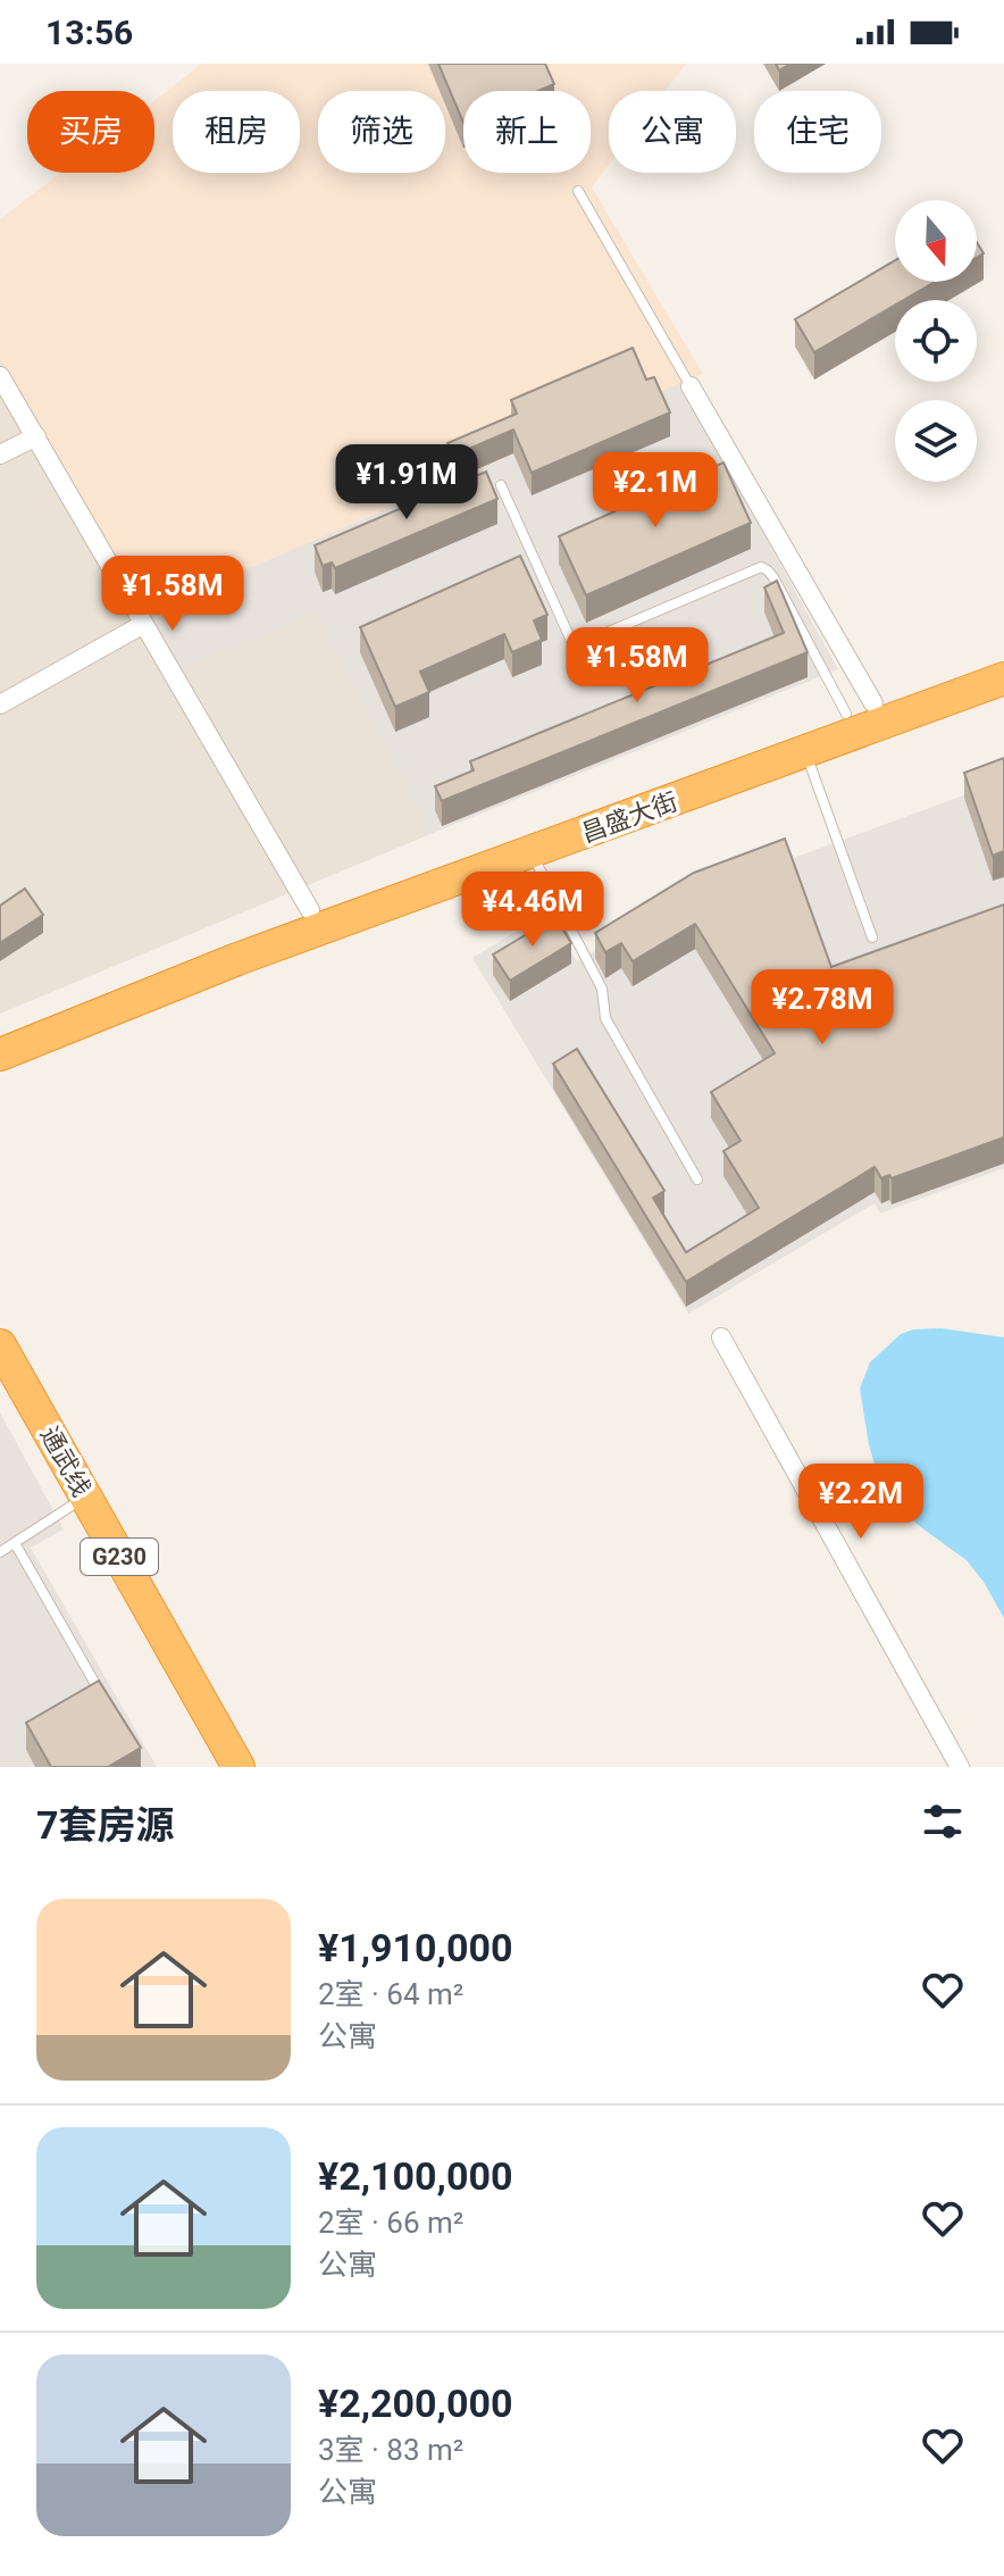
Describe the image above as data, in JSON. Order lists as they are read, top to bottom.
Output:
{
  "streets": {
    "highway": ["昌盛大街", "通武线", "G230"]
  },
  "north": "bottom",
  "page": {
    "status": "13:56",
    "chip": [
      "买房",
      "租房",
      "筛选",
      "新上",
      "公寓",
      "住宅"
    ],
    "price": [
      "¥1.91M",
      "¥2.1M",
      "¥1.58M",
      "¥1.58M",
      "¥4.46M",
      "¥2.78M",
      "¥2.2M"
    ],
    "heading": "7套房源",
    "list": [
      {
        "name": "¥1,910,000",
        "note": "2室 · 64 m² · 公寓"
      },
      {
        "name": "¥2,100,000",
        "note": "2室 · 66 m² · 公寓"
      },
      {
        "name": "¥2,200,000",
        "note": "3室 · 83 m² · 公寓"
      }
    ]
  }
}
